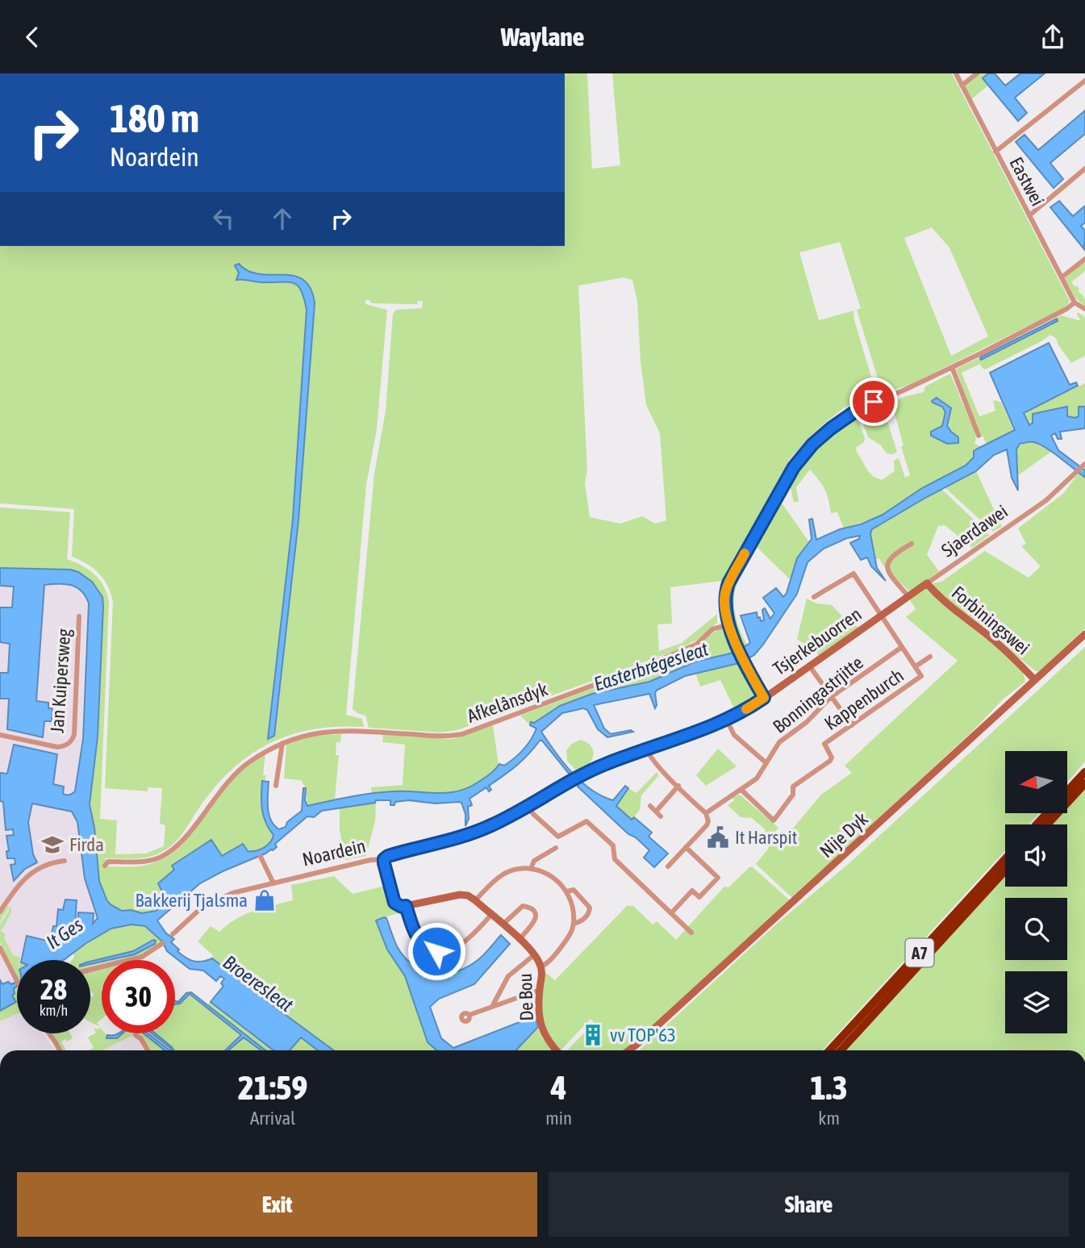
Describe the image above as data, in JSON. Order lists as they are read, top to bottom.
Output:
{
  "streets": {
    "highway": ["A7"],
    "street": [
      "Eastwei",
      "Sjaerdawei",
      "Forbiningswei",
      "Tsjerkebuorren",
      "Jan Kuipersweg",
      "Bonningastrjitte",
      "Kappenburch",
      "Afkelânsdyk",
      "Nije Dyk",
      "Noardein",
      "De Bou"
    ]
  },
  "crossings": [
    ["Sjaerdawei", "Forbiningswei"],
    ["Sjaerdawei", "Tsjerkebuorren"],
    ["Forbiningswei", "Nije Dyk"],
    ["Tsjerkebuorren", "Noardein"],
    ["Bonningastrjitte", "Kappenburch"]
  ],
  "water": ["Easterbrégesleat", "It Ges", "Broeresleat"],
  "places": {
    "public building": ["It Harspit"],
    "school or university": ["Firda"],
    "shop": ["Bakkerij Tjalsma"],
    "building": ["vv TOP'63"]
  },
  "north": "left",
  "page": {
    "header": "Waylane",
    "turn": ["180 m", "Noardein"],
    "speed": "28 km/h",
    "limit": "30",
    "eta": [
      "21:59",
      "Arrival",
      "4",
      "min",
      "1.3",
      "km"
    ],
    "buttons": ["Exit", "Share"]
  }
}
